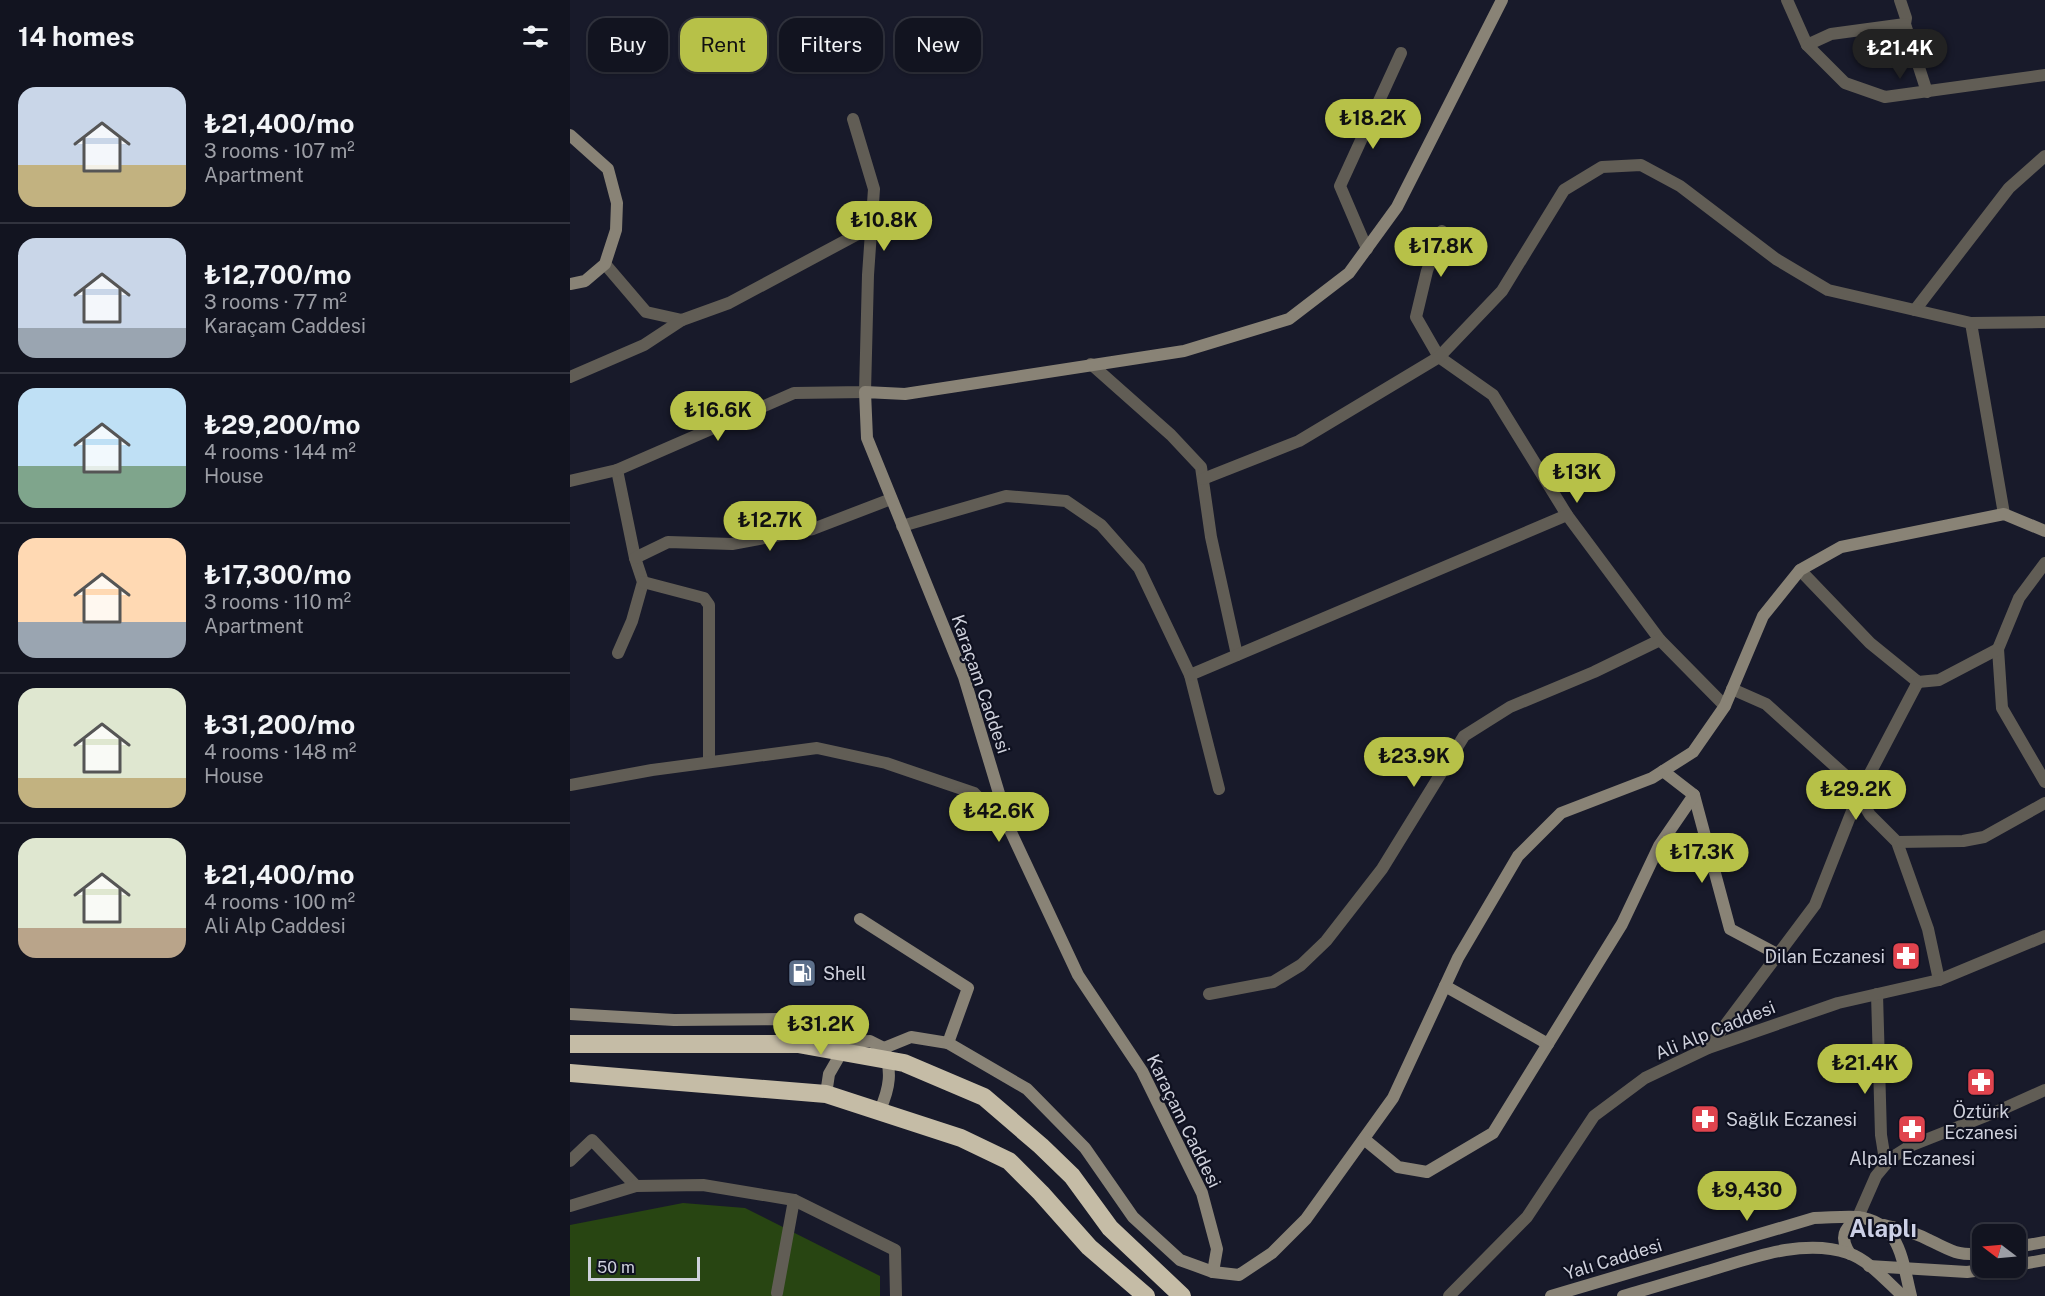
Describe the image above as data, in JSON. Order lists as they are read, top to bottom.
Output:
{
  "streets": {
    "street": ["Karaçam Caddesi", "Ali Alp Caddesi", "Yalı Caddesi"]
  },
  "districts": ["Alaplı"],
  "places": {
    "pharmacy": [
      "Dilan Eczanesi",
      "Öztürk Eczanesi",
      "Sağlık Eczanesi",
      "Alpalı Eczanesi"
    ],
    "fuel station": ["Shell"]
  },
  "scale_bar": "50 m",
  "north": "left",
  "page": {
    "heading": "14 homes",
    "chip": [
      "Buy",
      "Rent",
      "Filters",
      "New"
    ],
    "price": [
      "₺21.4K",
      "₺18.2K",
      "₺10.8K",
      "₺17.8K",
      "₺16.6K",
      "₺13K",
      "₺12.7K",
      "₺23.9K",
      "₺29.2K",
      "₺42.6K",
      "₺17.3K",
      "₺31.2K",
      "₺21.4K",
      "₺9,430"
    ],
    "list": [
      {
        "name": "₺21,400/mo",
        "note": "3 rooms · 107 m² · Apartment"
      },
      {
        "name": "₺12,700/mo",
        "note": "3 rooms · 77 m² · Karaçam Caddesi"
      },
      {
        "name": "₺29,200/mo",
        "note": "4 rooms · 144 m² · House"
      },
      {
        "name": "₺17,300/mo",
        "note": "3 rooms · 110 m² · Apartment"
      },
      {
        "name": "₺31,200/mo",
        "note": "4 rooms · 148 m² · House"
      },
      {
        "name": "₺21,400/mo",
        "note": "4 rooms · 100 m² · Ali Alp Caddesi"
      }
    ],
    "scale": "50 m"
  }
}
